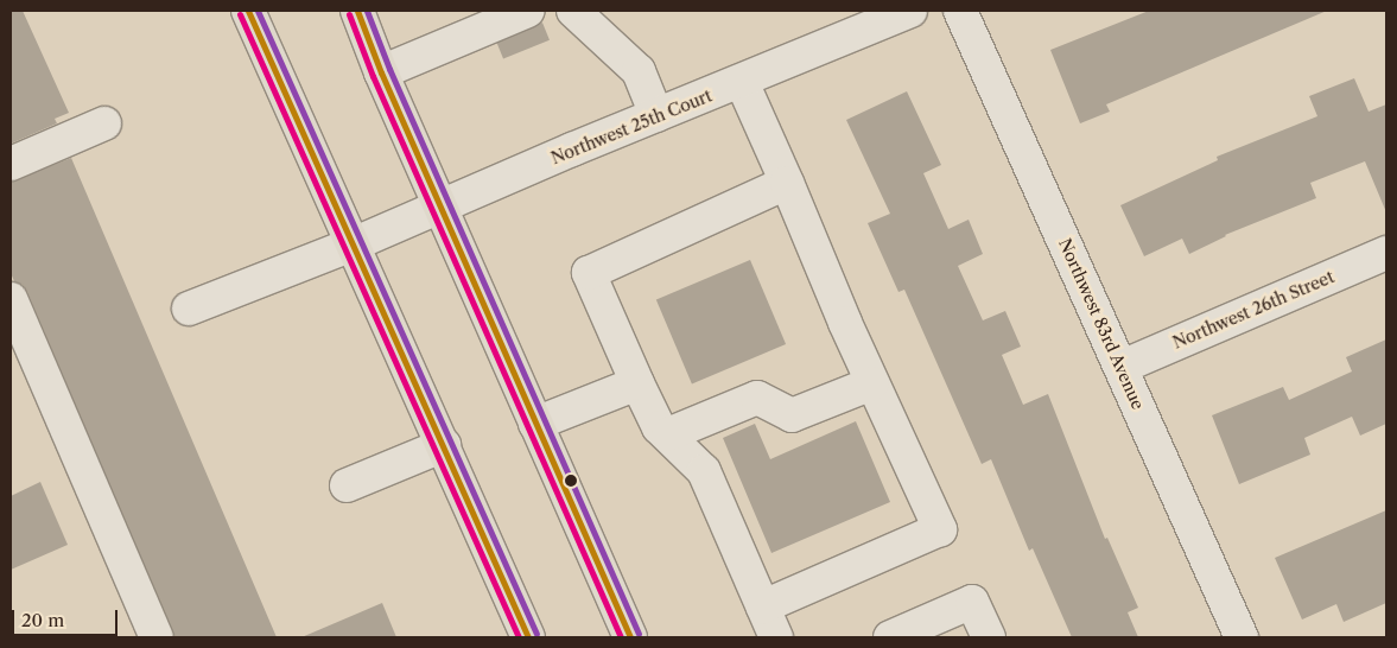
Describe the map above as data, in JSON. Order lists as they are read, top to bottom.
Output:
{
  "streets": {
    "street": ["Northwest 25th Court", "Northwest 26th Street", "Northwest 83rd Avenue"]
  },
  "crossings": [
    ["Northwest 26th Street", "Northwest 83rd Avenue"]
  ],
  "scale_bar": "20 m"
}
